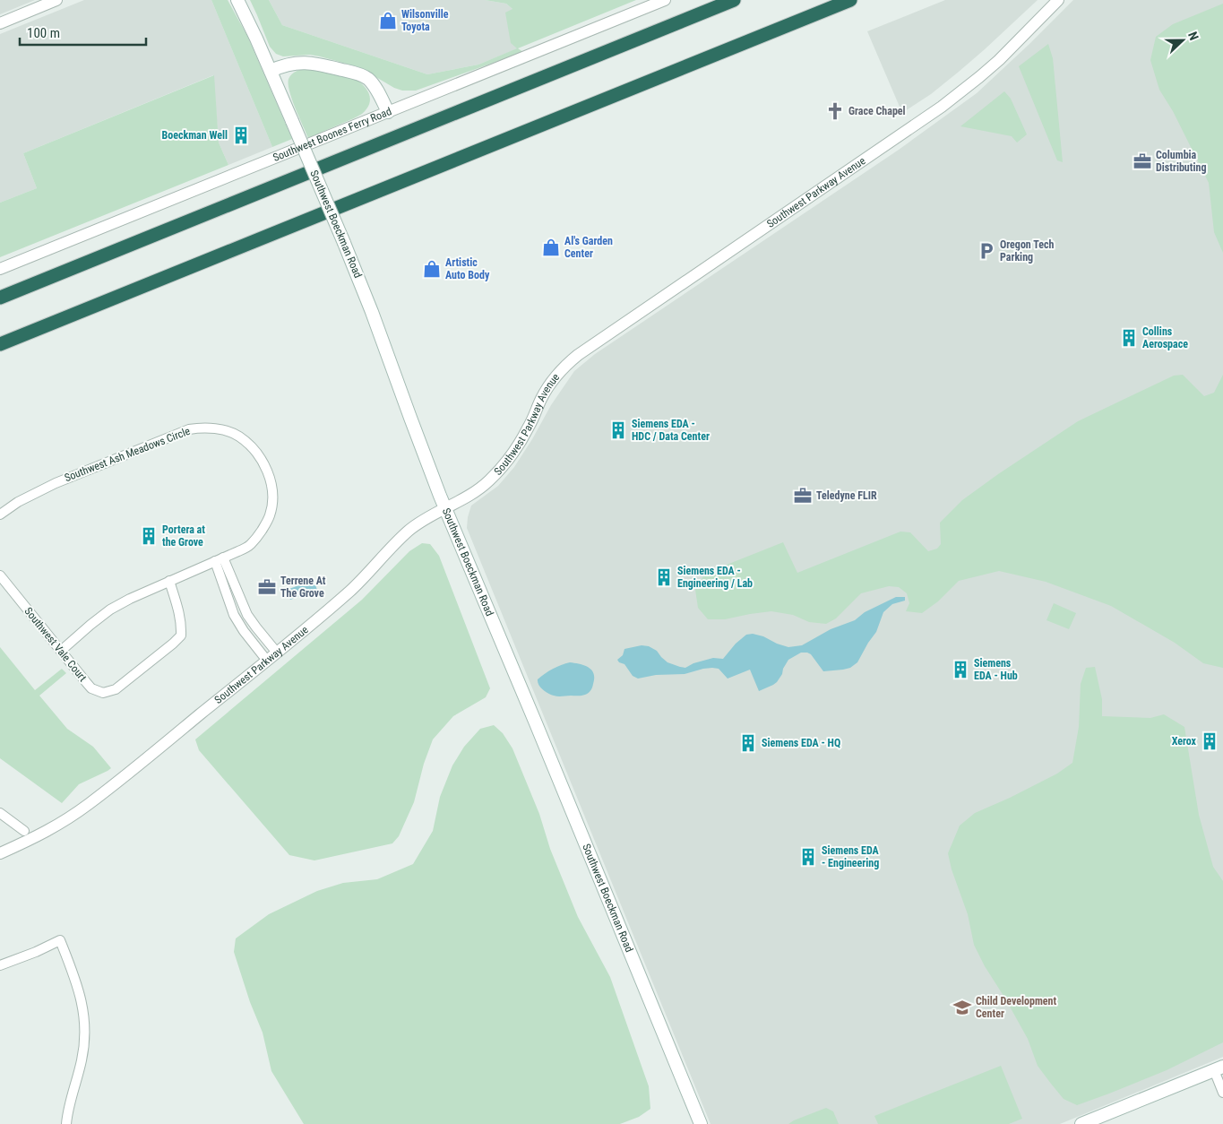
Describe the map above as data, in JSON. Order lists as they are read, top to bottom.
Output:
{
  "streets": {
    "main road": ["Southwest Boeckman Road"],
    "street": [
      "Southwest Boones Ferry Road",
      "Southwest Parkway Avenue",
      "Southwest Ash Meadows Circle",
      "Southwest Vale Court"
    ]
  },
  "crossings": [
    ["Southwest Parkway Avenue", "Southwest Boeckman Road"],
    ["Southwest Ash Meadows Circle", "Southwest Vale Court"]
  ],
  "places": {
    "shop": ["Wilsonville Toyota", "Al's Garden Center", "Artistic Auto Body"],
    "church": ["Grace Chapel"],
    "building": [
      "Boeckman Well",
      "Collins Aerospace",
      "Siemens EDA - HDC / Data Center",
      "Portera at the Grove",
      "Siemens EDA - Engineering / Lab",
      "Siemens EDA - Hub",
      "Xerox",
      "Siemens EDA - HQ",
      "Siemens EDA - Engineering"
    ],
    "office": ["Columbia Distributing", "Teledyne FLIR", "Terrene At The Grove"],
    "parking": ["Oregon Tech Parking"],
    "school or university": ["Child Development Center"]
  },
  "scale_bar": "100 m",
  "north": "right"
}
